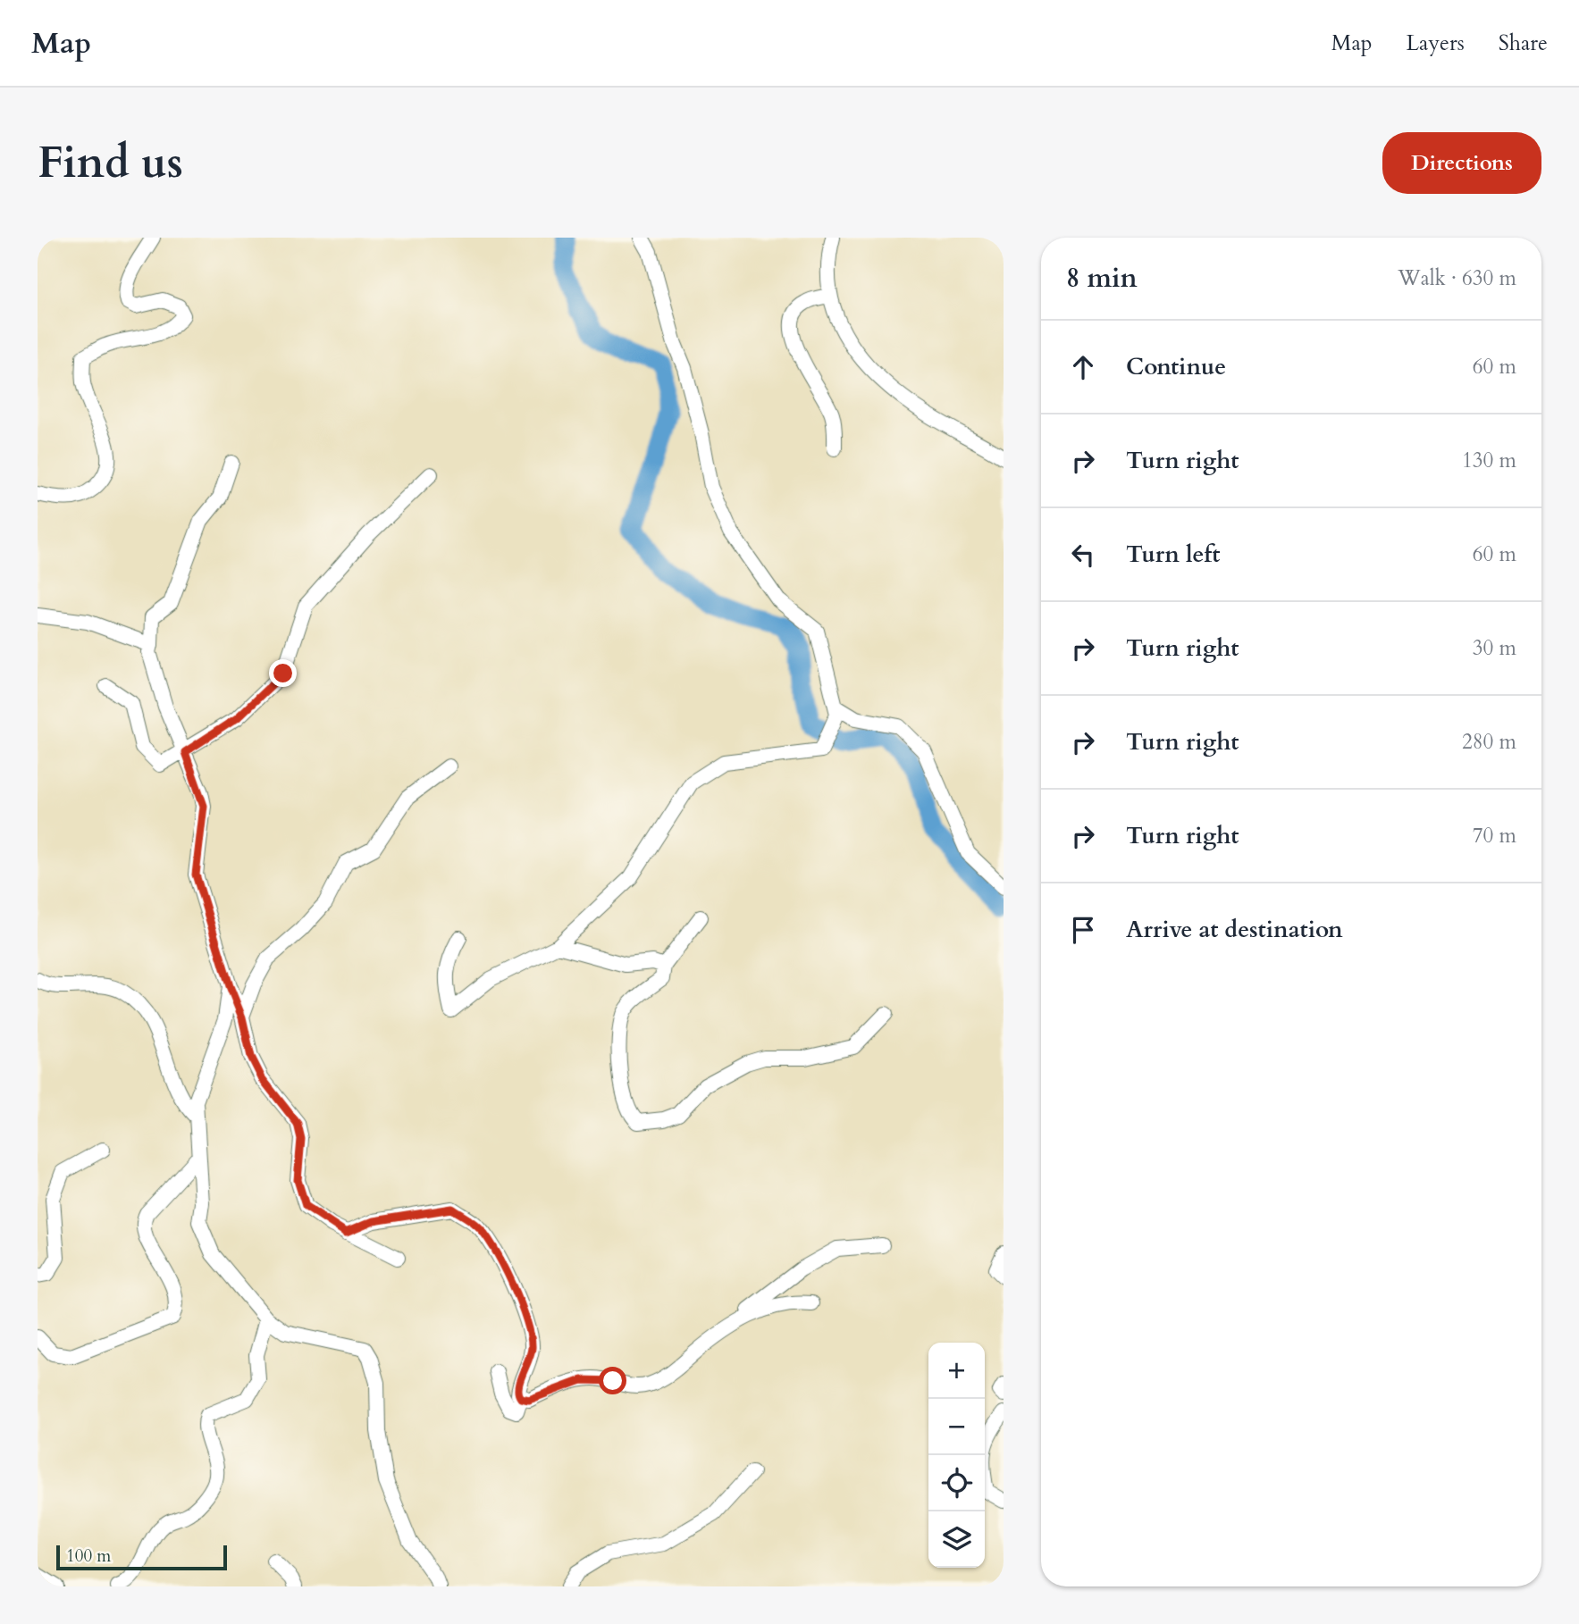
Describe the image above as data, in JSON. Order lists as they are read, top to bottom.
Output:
{
  "scale_bar": "100 m",
  "page": {
    "header": "Map",
    "nav": ["Map", "Layers", "Share"],
    "buttons": "Directions",
    "title": "Find us",
    "heading": ["8 min", "Walk · 630 m"],
    "list": [
      ["Continue", "60 m"],
      ["Turn right", "130 m"],
      ["Turn left", "60 m"],
      ["Turn right", "30 m"],
      ["Turn right", "280 m"],
      ["Turn right", "70 m"],
      "Arrive at destination"
    ],
    "map_buttons": ["+", "−"],
    "scale": "100 m"
  }
}
